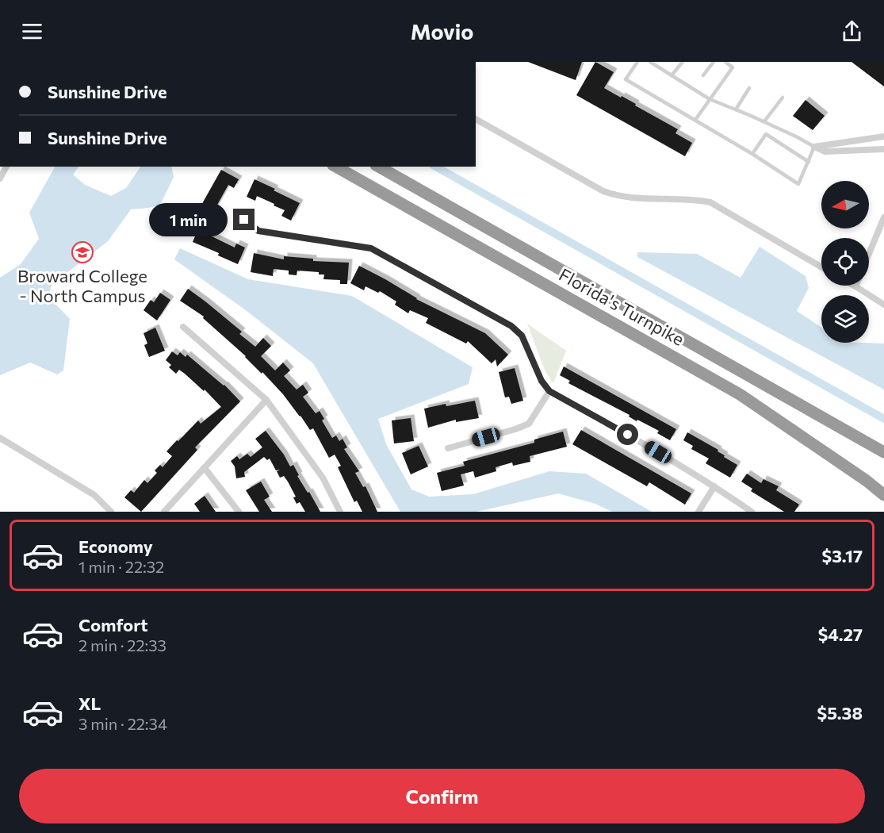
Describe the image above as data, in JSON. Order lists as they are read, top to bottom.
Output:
{
  "streets": {
    "highway": ["Florida's Turnpike"]
  },
  "places": {
    "school or university": ["Broward College - North Campus"]
  },
  "north": "left",
  "page": {
    "header": "Movio",
    "banner": ["Sunshine Drive", "Sunshine Drive"],
    "bubble": "1 min",
    "list": [
      {
        "name": "Economy",
        "note": "1 min · 22:32",
        "value": "$3.17"
      },
      {
        "name": "Comfort",
        "note": "2 min · 22:33",
        "value": "$4.27"
      },
      {
        "name": "XL",
        "note": "3 min · 22:34",
        "value": "$5.38"
      }
    ],
    "buttons": "Confirm"
  }
}
